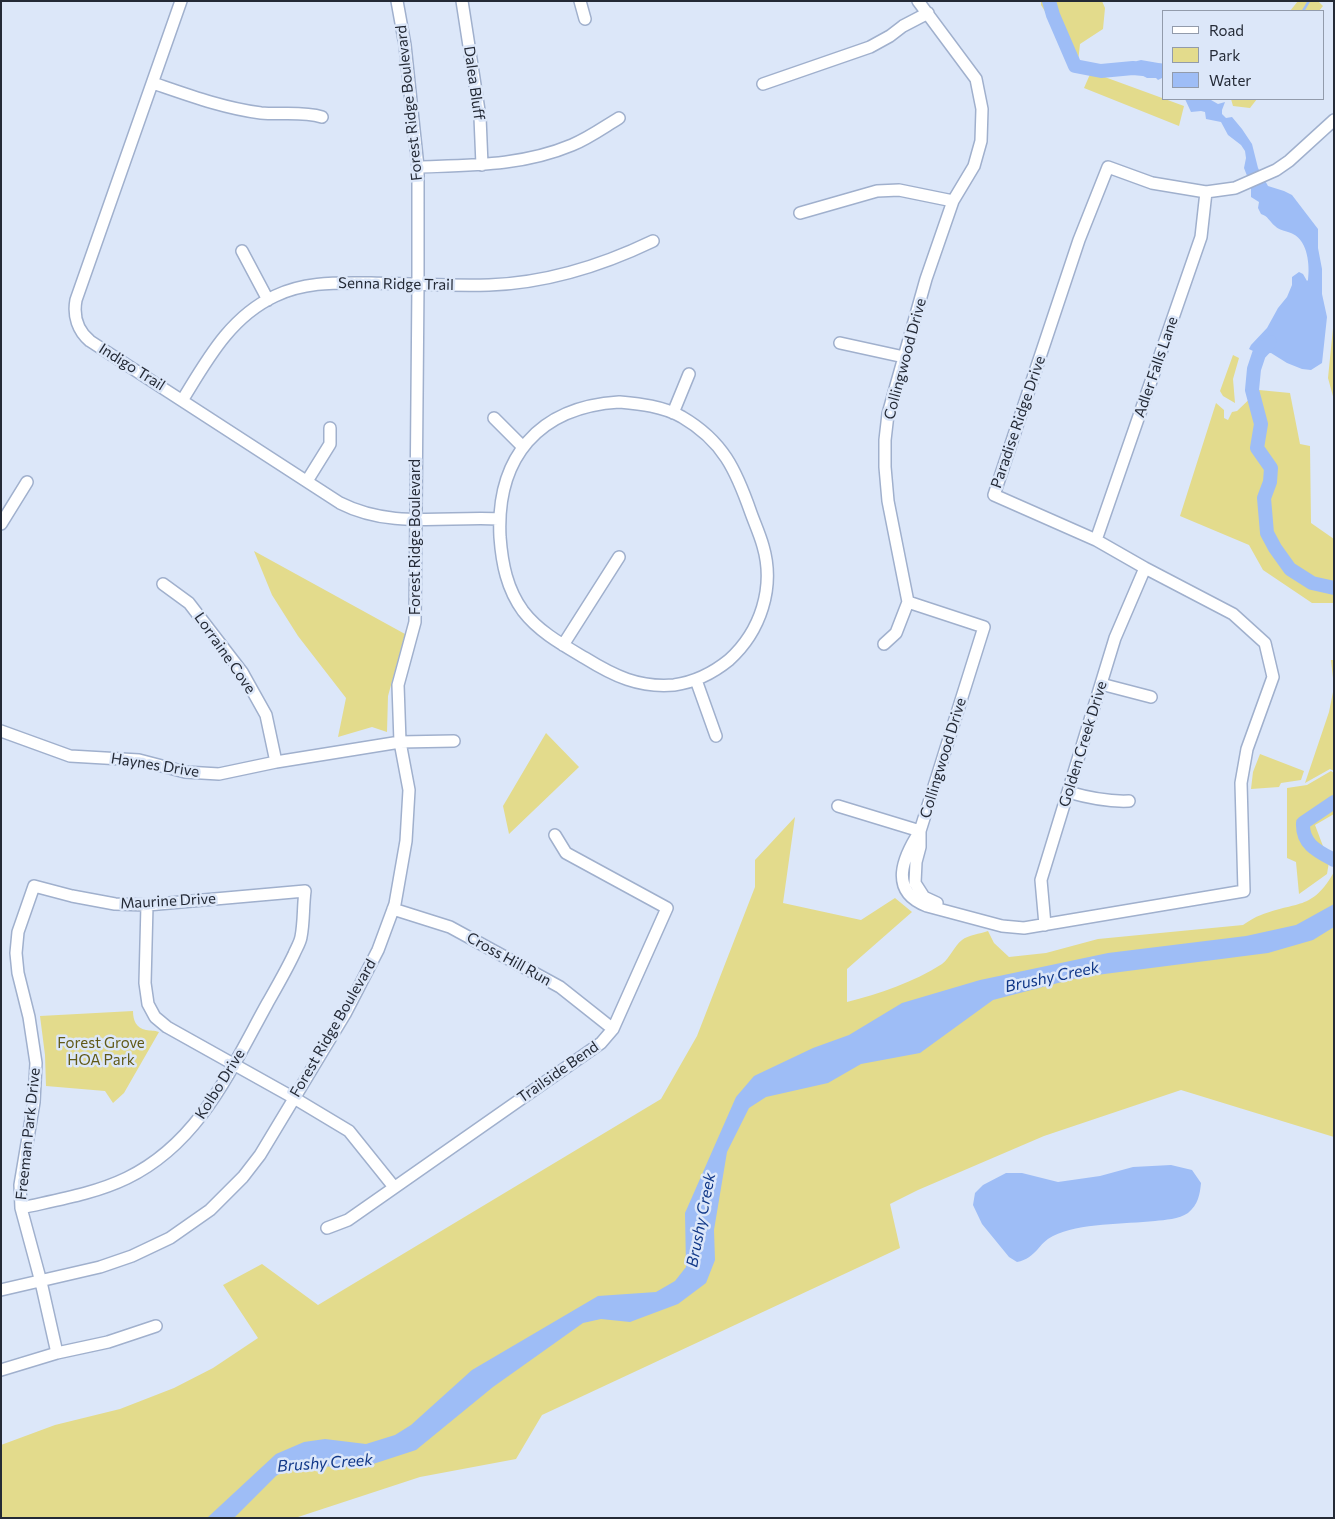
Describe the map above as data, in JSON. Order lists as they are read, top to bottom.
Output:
{
  "streets": {
    "street": [
      "Dalea Bluff",
      "Forest Ridge Boulevard",
      "Senna Ridge Trail",
      "Collingwood Drive",
      "Indigo Trail",
      "Adler Falls Lane",
      "Paradise Ridge Drive",
      "Lorraine Cove",
      "Golden Creek Drive",
      "Haynes Drive",
      "Maurine Drive",
      "Cross Hill Run",
      "Trailside Bend",
      "Kolbo Drive",
      "Freeman Park Drive"
    ]
  },
  "crossings": [
    ["Forest Ridge Boulevard", "Senna Ridge Trail"],
    ["Forest Ridge Boulevard", "Indigo Trail"],
    ["Forest Ridge Boulevard", "Haynes Drive"],
    ["Forest Ridge Boulevard", "Cross Hill Run"],
    ["Forest Ridge Boulevard", "Freeman Park Drive"],
    ["Senna Ridge Trail", "Indigo Trail"],
    ["Collingwood Drive", "Paradise Ridge Drive"],
    ["Collingwood Drive", "Golden Creek Drive"],
    ["Adler Falls Lane", "Paradise Ridge Drive"],
    ["Paradise Ridge Drive", "Golden Creek Drive"],
    ["Lorraine Cove", "Haynes Drive"],
    ["Maurine Drive", "Kolbo Drive"],
    ["Maurine Drive", "Freeman Park Drive"],
    ["Cross Hill Run", "Trailside Bend"],
    ["Kolbo Drive", "Freeman Park Drive"]
  ],
  "water": ["Brushy Creek"],
  "parks": ["Forest Grove HOA Park"],
  "legend": ["Road", "Park", "Water"]
}
